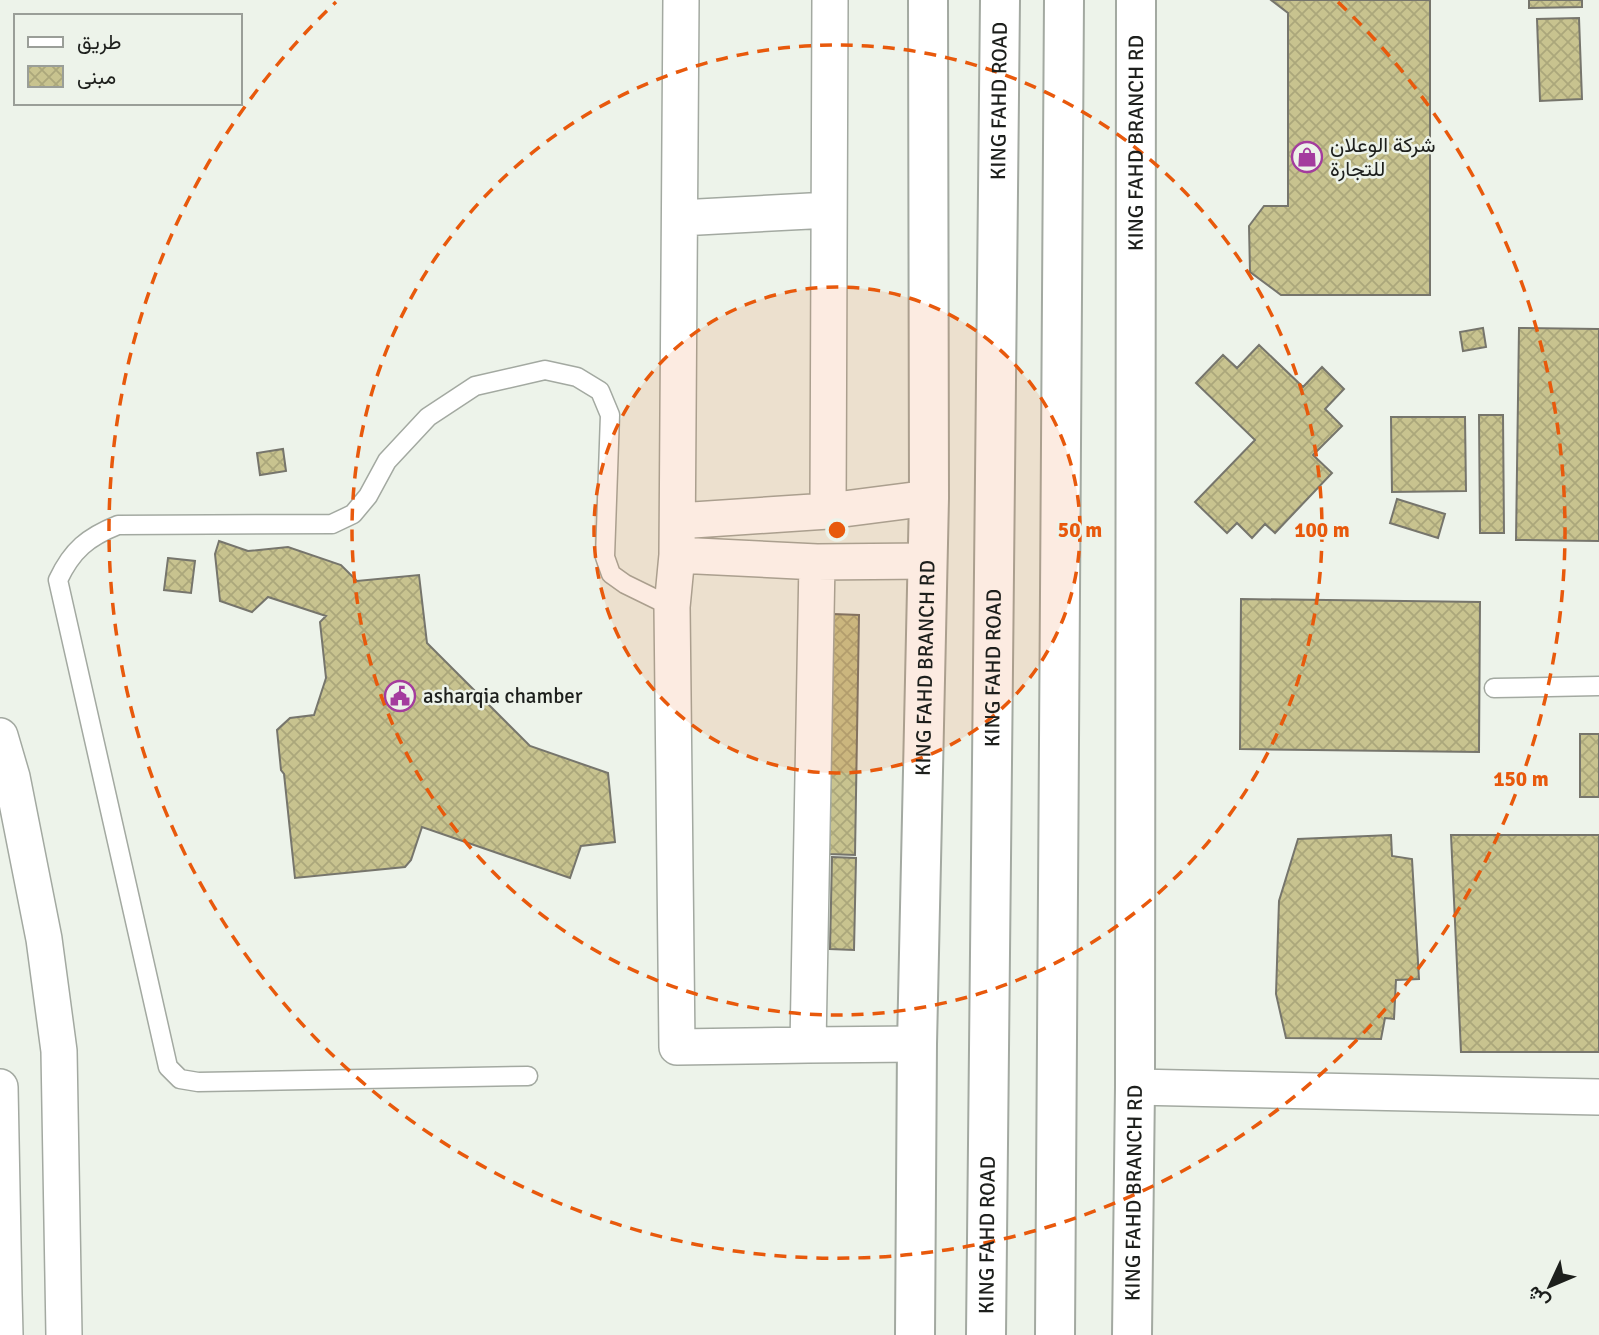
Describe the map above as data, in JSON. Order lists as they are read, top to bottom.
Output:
{
  "streets": {
    "main road": ["KING FAHD ROAD", "KING FAHD BRANCH RD"]
  },
  "places": {
    "shop": ["شركة الوعلان للتجارة"],
    "public building": ["asharqia chamber"]
  },
  "legend": ["طريق", "مبنى"],
  "north": "bottom left",
  "rings": ["50 m", "100 m", "150 m"]
}
